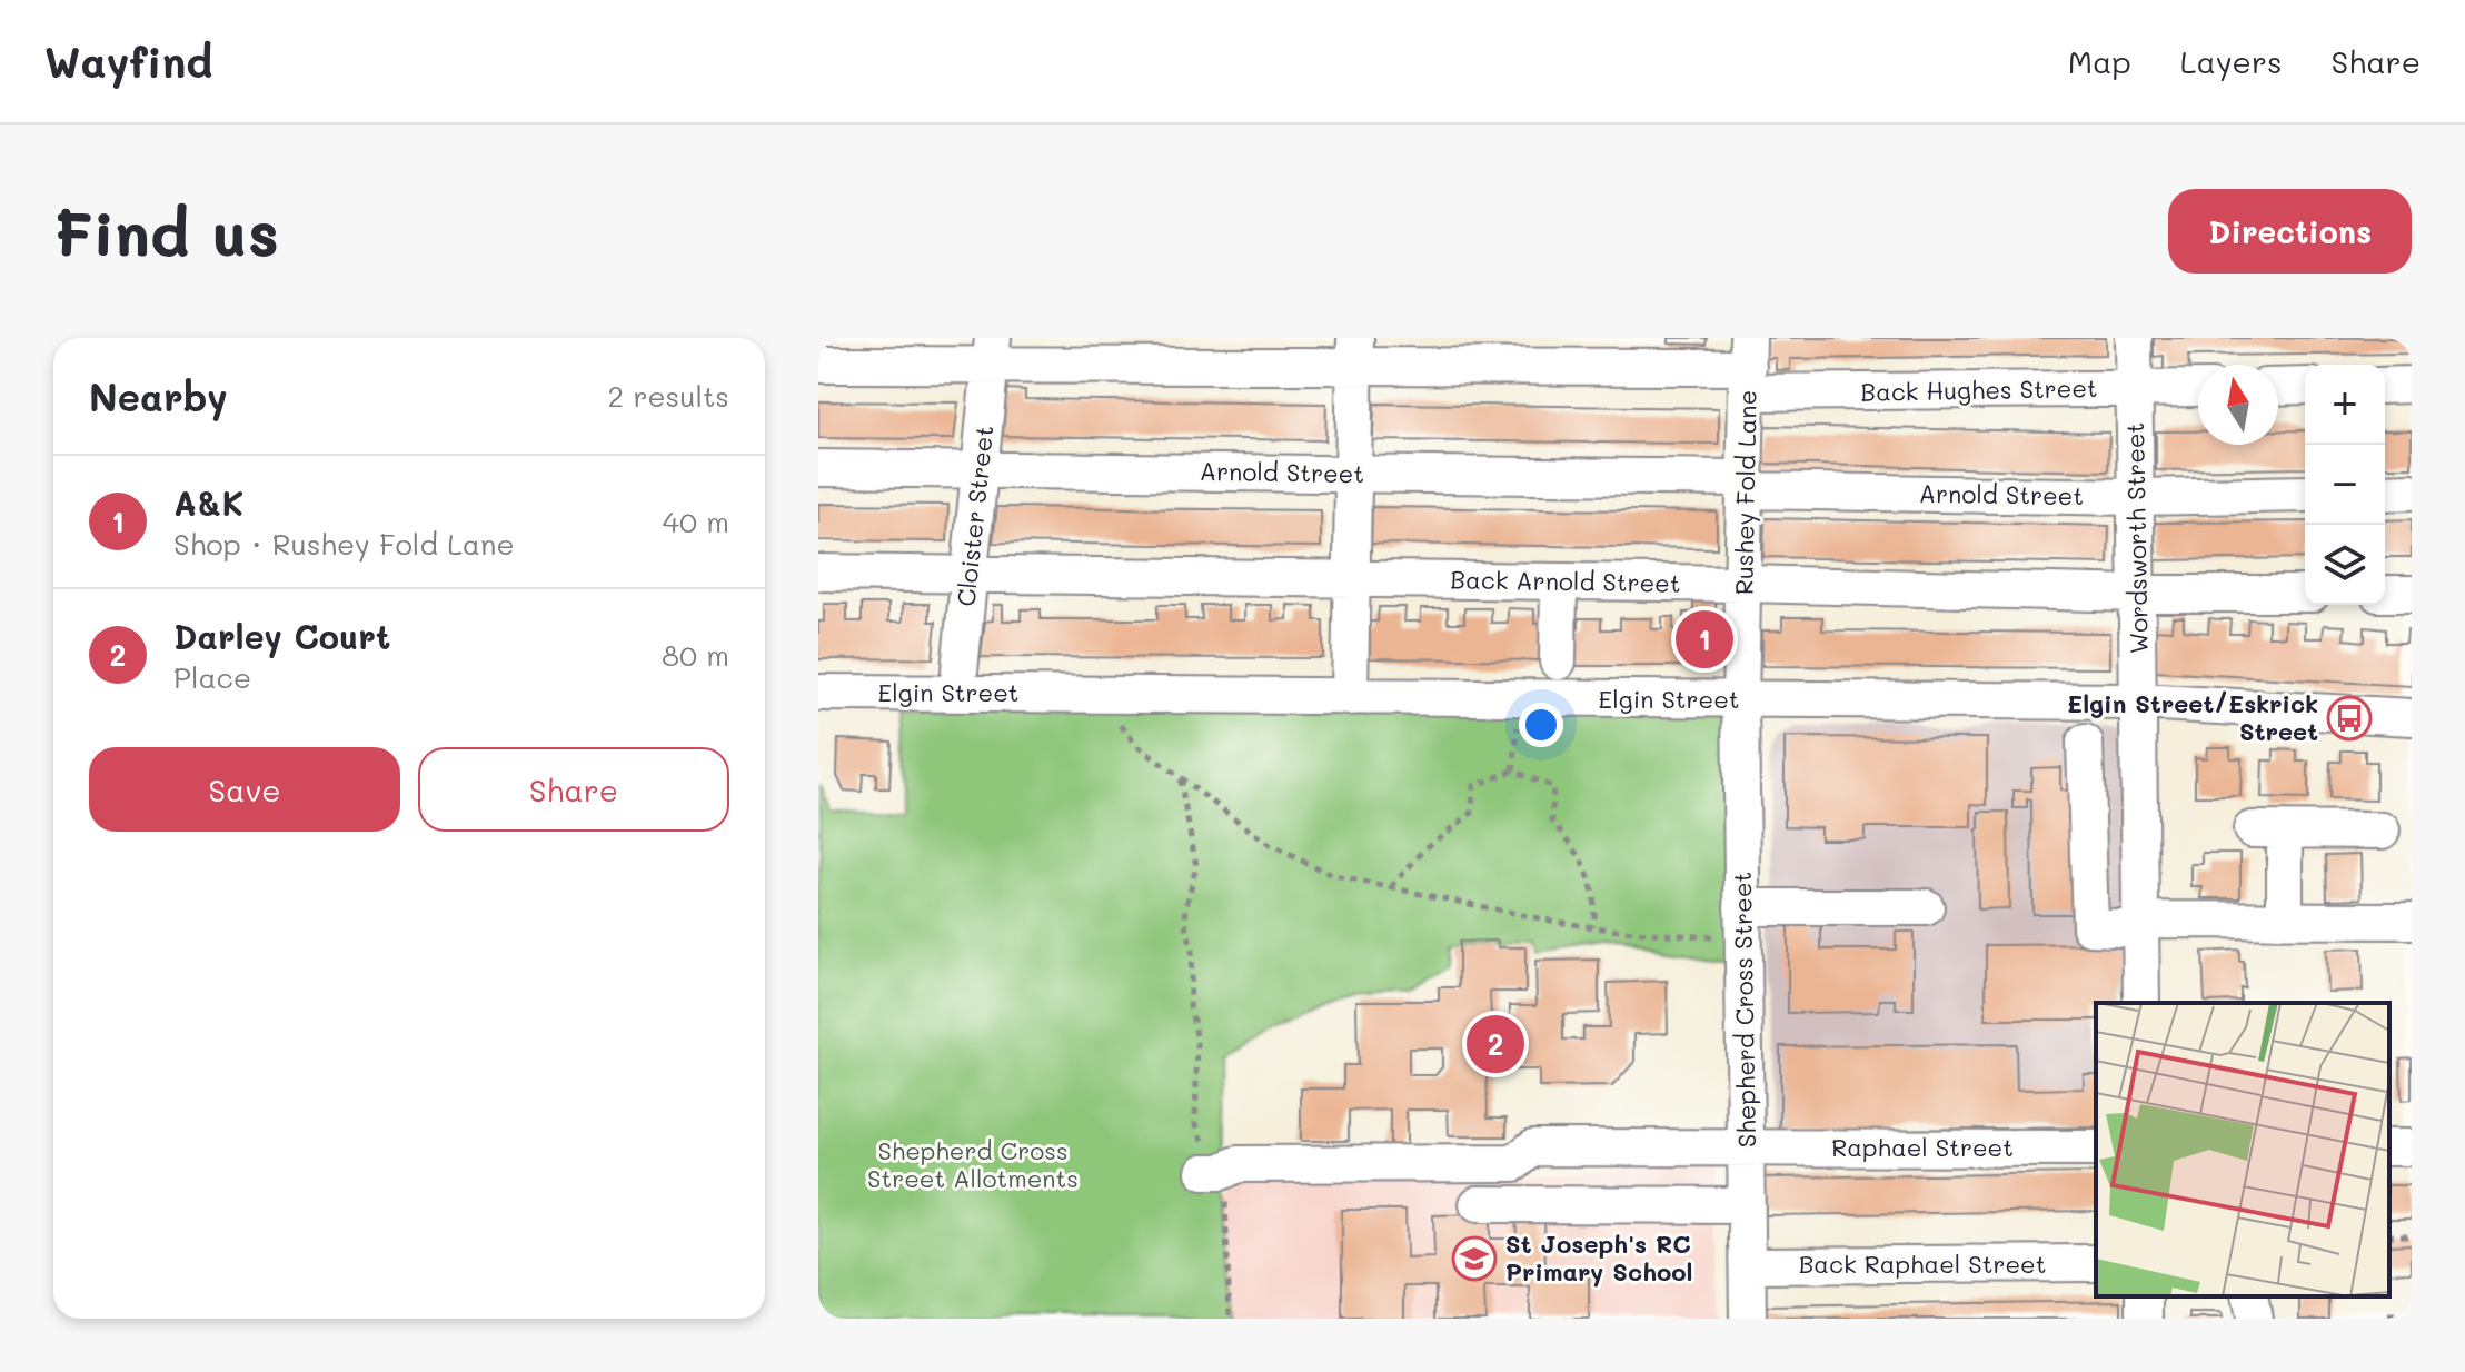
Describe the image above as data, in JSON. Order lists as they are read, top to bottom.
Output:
{
  "streets": {
    "street": [
      "Back Hughes Street",
      "Arnold Street",
      "Rushey Fold Lane",
      "Cloister Street",
      "Wordsworth Street",
      "Back Arnold Street",
      "Elgin Street",
      "Shepherd Cross Street",
      "Raphael Street",
      "Back Raphael Street"
    ]
  },
  "crossings": [
    ["Back Hughes Street", "Rushey Fold Lane"],
    ["Back Hughes Street", "Cloister Street"],
    ["Back Hughes Street", "Wordsworth Street"],
    ["Arnold Street", "Rushey Fold Lane"],
    ["Arnold Street", "Cloister Street"],
    ["Arnold Street", "Wordsworth Street"],
    ["Rushey Fold Lane", "Back Arnold Street"],
    ["Rushey Fold Lane", "Elgin Street"],
    ["Rushey Fold Lane", "Shepherd Cross Street"],
    ["Cloister Street", "Back Arnold Street"],
    ["Cloister Street", "Elgin Street"],
    ["Wordsworth Street", "Back Arnold Street"],
    ["Wordsworth Street", "Elgin Street"],
    ["Elgin Street", "Shepherd Cross Street"],
    ["Shepherd Cross Street", "Raphael Street"],
    ["Shepherd Cross Street", "Back Raphael Street"]
  ],
  "parks": ["Shepherd Cross Street Allotments"],
  "places": {
    "bus stop": ["Elgin Street/Eskrick Street"],
    "school or university": ["St Joseph's RC Primary School"]
  },
  "north": "top",
  "page": {
    "header": "Wayfind",
    "nav": ["Map", "Layers", "Share"],
    "buttons": [
      "Directions",
      ["Save", "Share"]
    ],
    "title": "Find us",
    "heading": ["Nearby", "2 results"],
    "map_buttons": ["+", "−"],
    "list": [
      {
        "mark": "1",
        "name": "A&K",
        "note": "Shop · Rushey Fold Lane",
        "value": "40 m"
      },
      {
        "mark": "2",
        "name": "Darley Court",
        "note": "Place",
        "value": "80 m"
      }
    ],
    "pins": ["1", "2"]
  }
}
